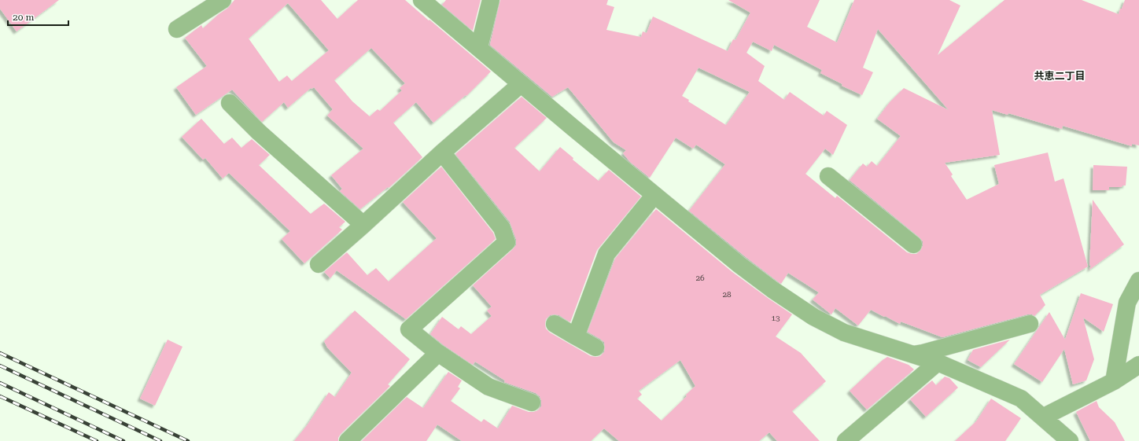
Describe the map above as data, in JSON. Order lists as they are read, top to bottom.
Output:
{
  "districts": ["共恵二丁目"],
  "house_numbers": ["26", "28", "13"],
  "scale_bar": "20 m"
}
